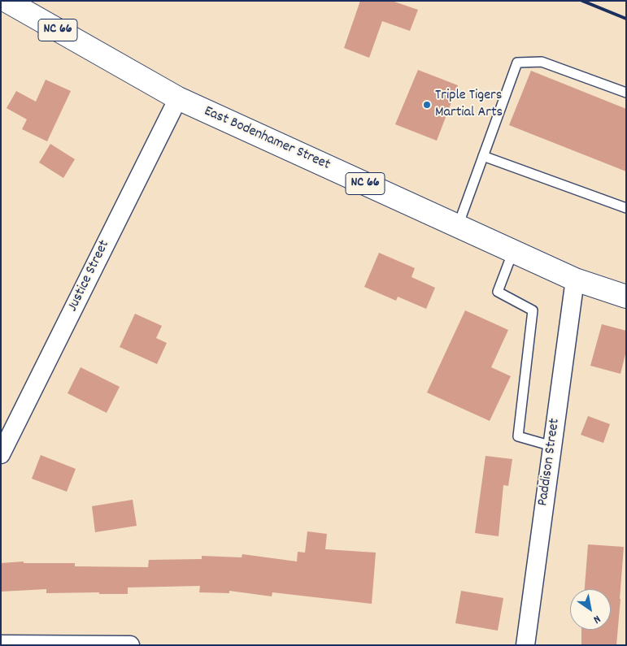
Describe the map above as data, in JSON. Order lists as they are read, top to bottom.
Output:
{
  "streets": {
    "main road": ["NC 66", "East Bodenhamer Street"],
    "street": ["Justice Street", "Paddison Street"]
  },
  "crossings": [
    ["East Bodenhamer Street", "Justice Street"],
    ["East Bodenhamer Street", "Paddison Street"]
  ],
  "places": ["Triple Tigers Martial Arts"],
  "north": "bottom right"
}
